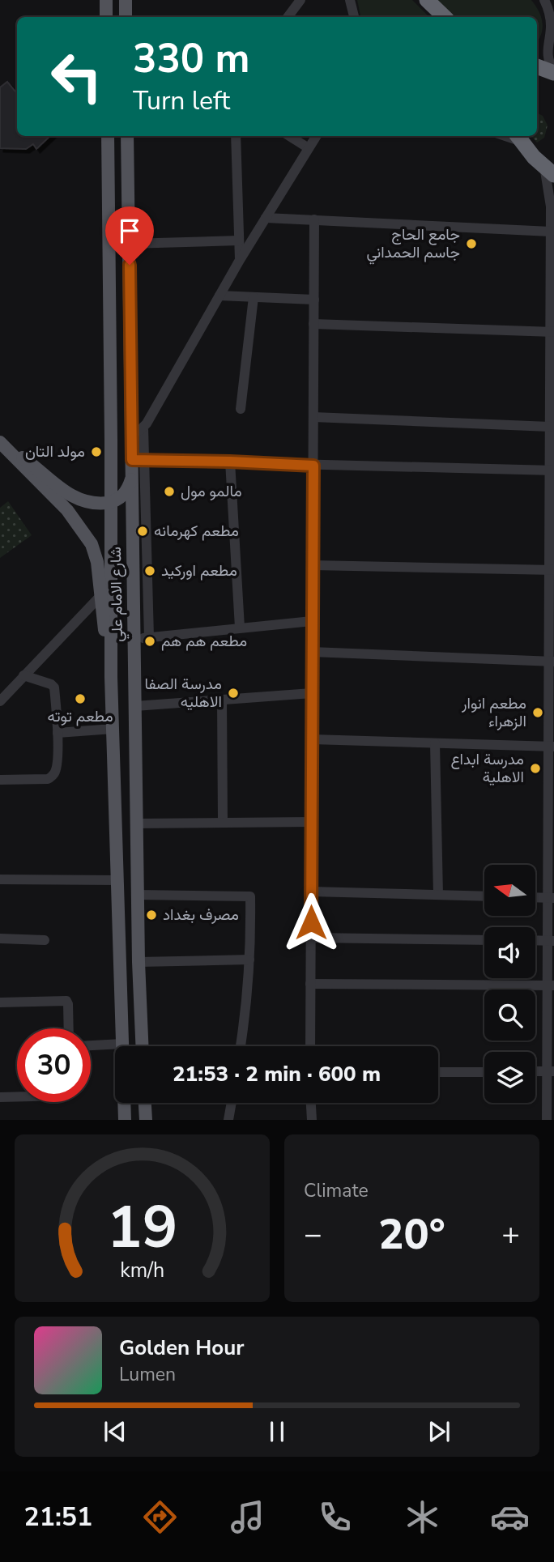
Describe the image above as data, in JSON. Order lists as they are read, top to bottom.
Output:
{
  "streets": {
    "main road": ["شارع الامام علي"]
  },
  "places": [
    "جامع الحاج جاسم الحمداني",
    "مولد التان",
    "مالمو مول",
    "مطعم كهرمانه",
    "مطعم اوركيد",
    "مطعم هم هم",
    "مدرسة الصفا الاهليه",
    "مطعم توته",
    "مطعم انوار الزهراء",
    "مدرسة ابداع الاهلية",
    "مصرف بغداد"
  ],
  "north": "left",
  "page": {
    "turn": ["330 m", "Turn left"],
    "limit": "30",
    "trip": "21:53 · 2 min · 600 m",
    "tile": "Climate",
    "heat": ["−", "20°", "+"],
    "song": ["Golden Hour", "Lumen"],
    "tabs": "21:51",
    "gauge": ["19", "km/h"]
  }
}
